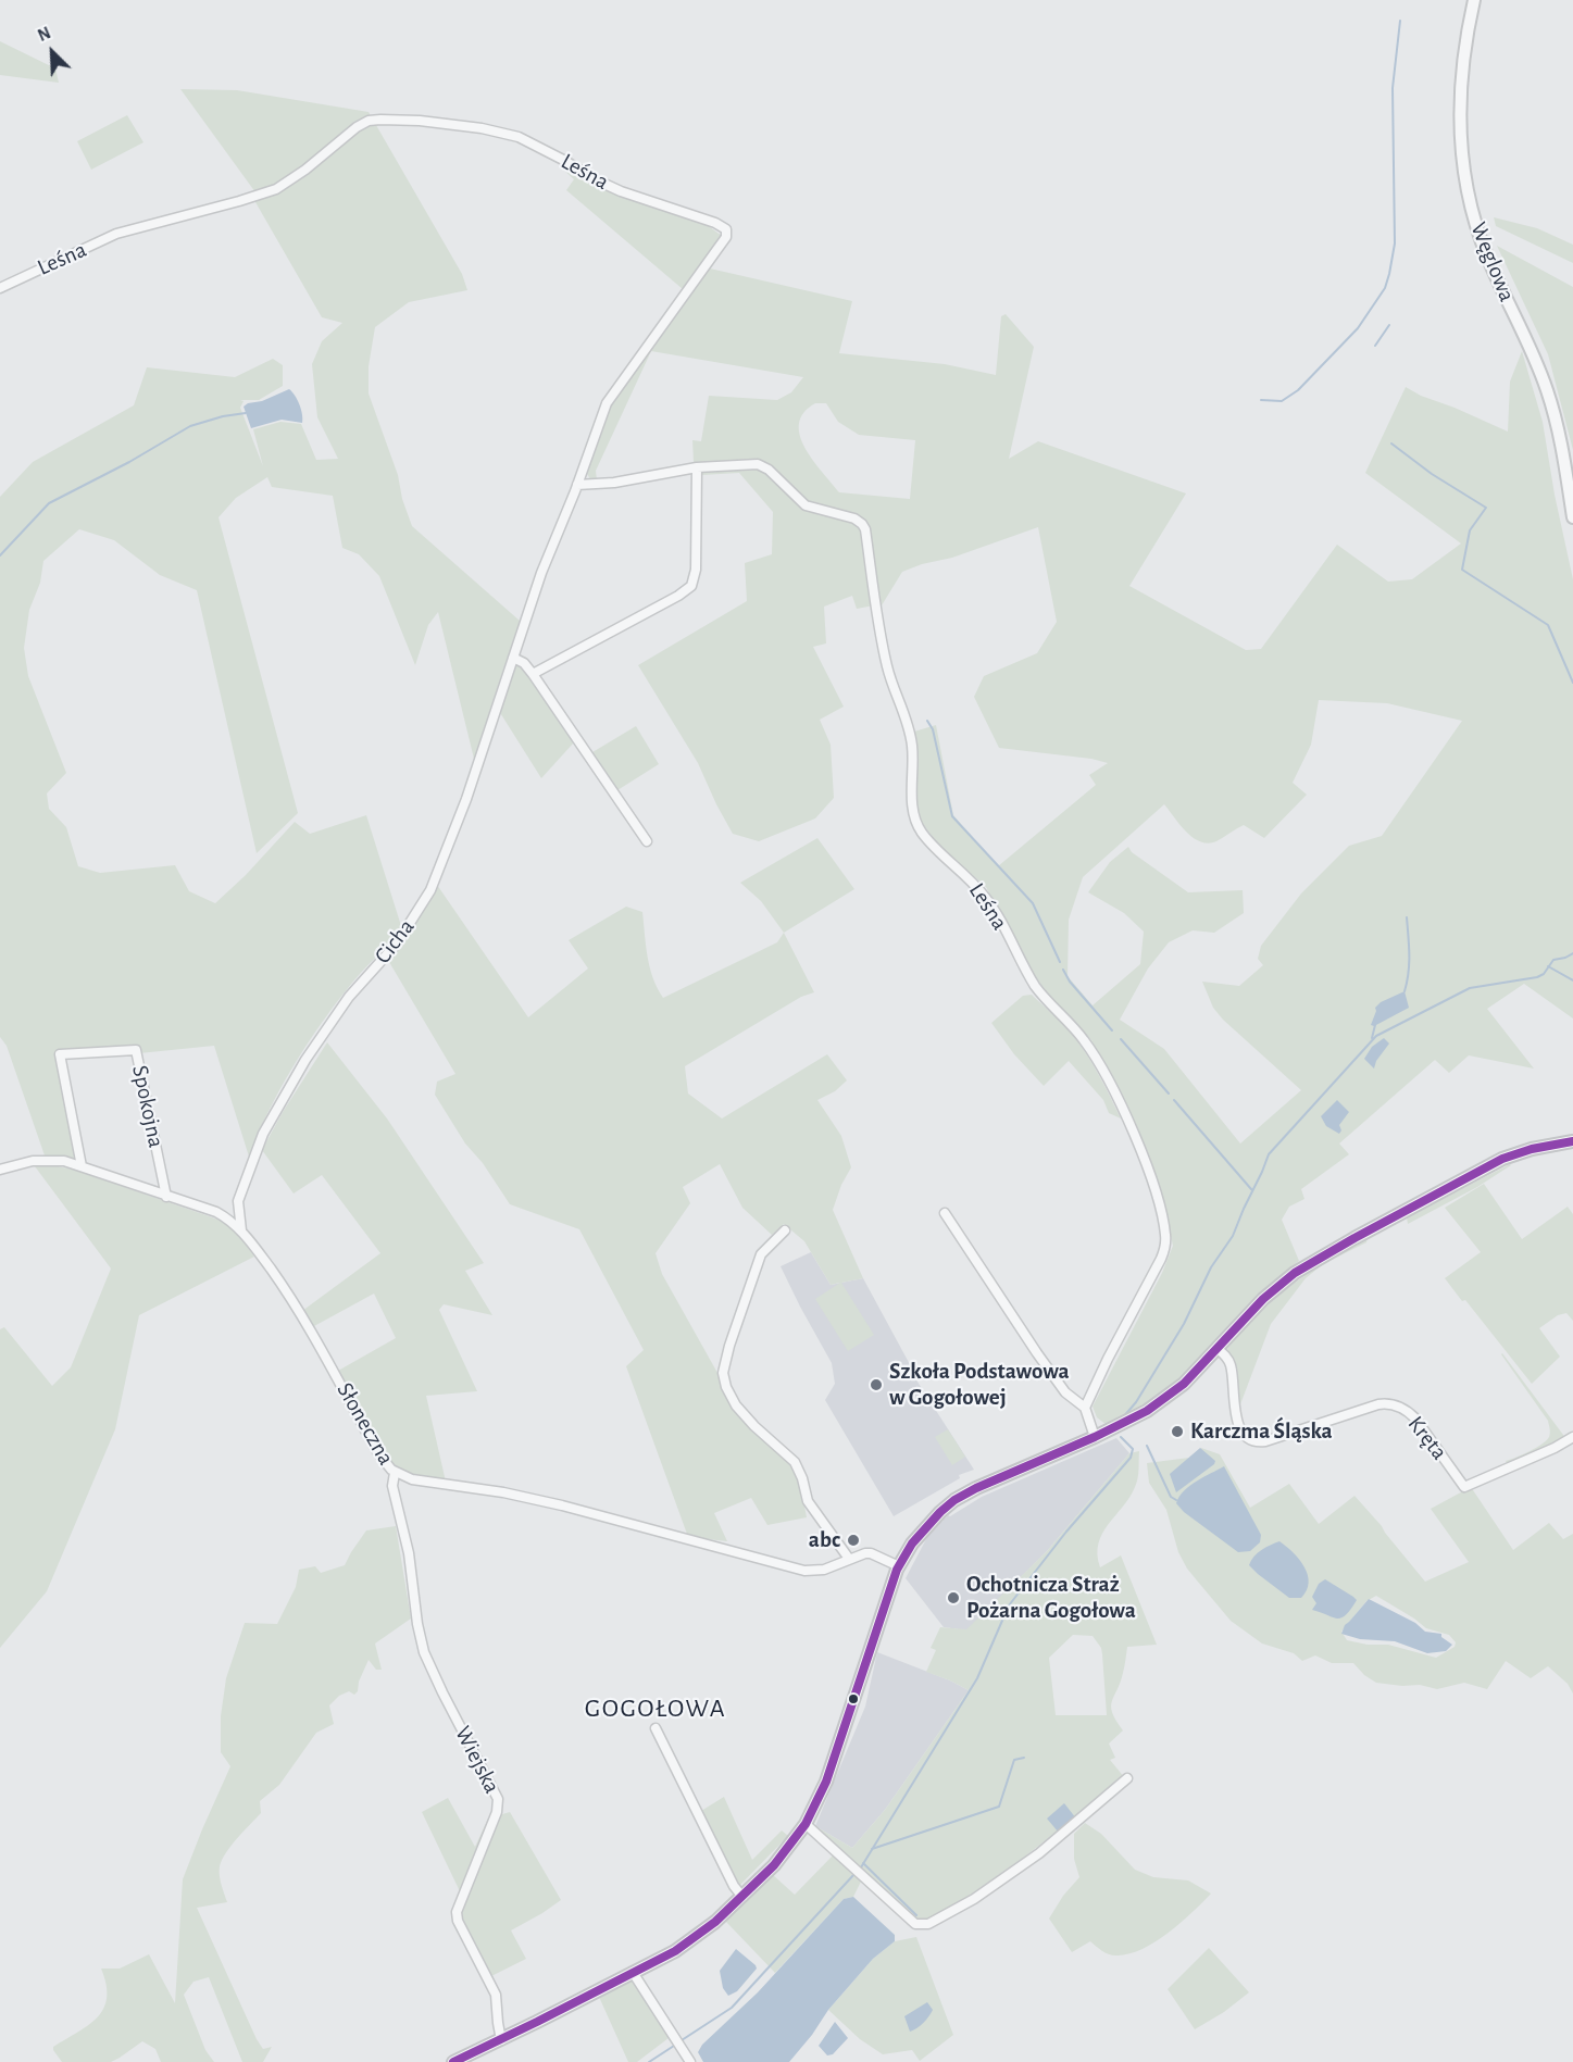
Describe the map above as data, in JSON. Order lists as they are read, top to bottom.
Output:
{
  "streets": {
    "street": [
      "Leśna",
      "Węglowa",
      "Cicha",
      "Spokojna",
      "Słoneczna",
      "Kręta",
      "Wiejska"
    ]
  },
  "crossings": [
    ["Leśna", "Cicha"],
    ["Cicha", "Słoneczna"],
    ["Spokojna", "Słoneczna"],
    ["Słoneczna", "Wiejska"]
  ],
  "districts": ["GOGOŁOWA"],
  "places": [
    "Szkoła Podstawowa w Gogołowej",
    "Karczma Śląska",
    "abc",
    "Ochotnicza Straż Pożarna Gogołowa"
  ],
  "north": "top left"
}
